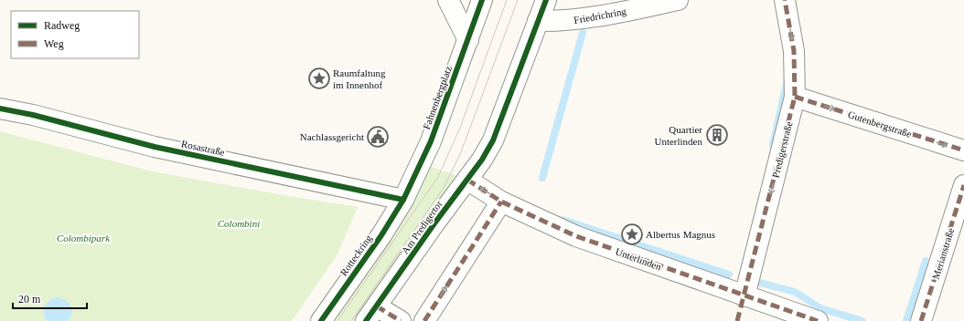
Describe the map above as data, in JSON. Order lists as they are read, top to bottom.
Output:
{
  "streets": {
    "street": [
      "Friedrichring",
      "Fahnenbergplatz",
      "Gutenbergstraße",
      "Rosastraße",
      "Predigerstraße",
      "Am Predigertor",
      "Merianstraße",
      "Rotteckring",
      "Unterlinden"
    ]
  },
  "crossings": [
    ["Friedrichring", "Am Predigertor"],
    ["Fahnenbergplatz", "Rosastraße"],
    ["Fahnenbergplatz", "Rotteckring"],
    ["Gutenbergstraße", "Predigerstraße"],
    ["Rosastraße", "Rotteckring"],
    ["Predigerstraße", "Unterlinden"],
    ["Am Predigertor", "Unterlinden"]
  ],
  "one_way": ["Gutenbergstraße", "Predigerstraße"],
  "parks": ["Colombini", "Colombipark"],
  "places": {
    "place": ["Raumfaltung im Innenhof", "Albertus Magnus"],
    "building": ["Quartier Unterlinden"],
    "public building": ["Nachlassgericht"]
  },
  "legend": ["Radweg", "Weg"],
  "scale_bar": "20 m"
}
